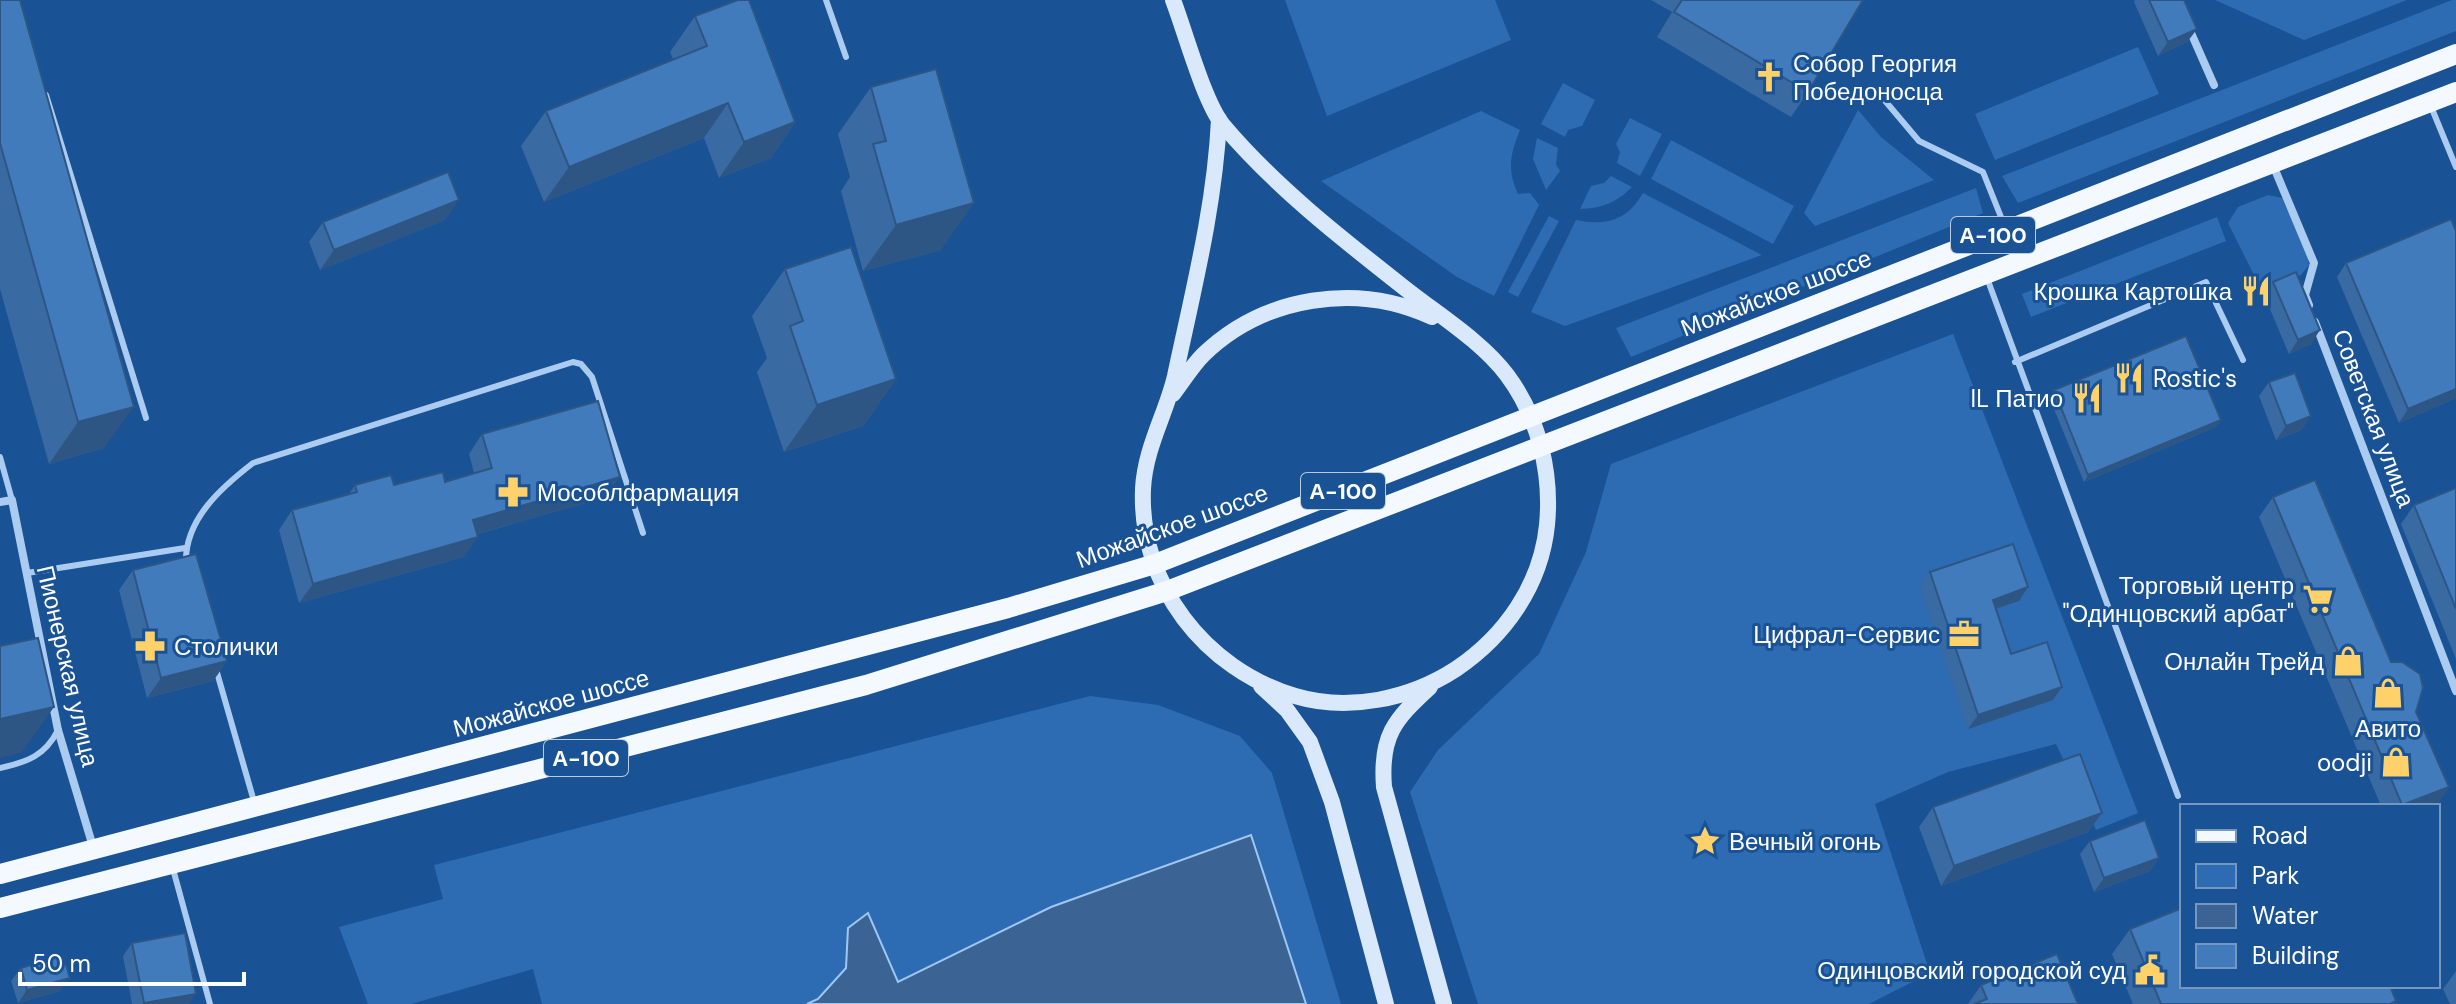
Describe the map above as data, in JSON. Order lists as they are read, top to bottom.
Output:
{
  "streets": {
    "main road": ["А-100", "Можайское шоссе"],
    "street": ["Советская улица", "Пионерская улица"]
  },
  "crossings": [
    ["А-100", "Советская улица"],
    ["Можайское шоссе", "Пионерская улица"]
  ],
  "places": {
    "church": ["Собор Георгия Победоносца"],
    "restaurant": ["Крошка Картошка", "Rostic's", "IL Патио"],
    "pharmacy": ["Мособлфармация", "Столички"],
    "supermarket": ["Торговый центр \"Одинцовский арбат\""],
    "office": ["Цифрал-Сервис"],
    "shop": ["Онлайн Трейд", "Авито", "oodji"],
    "place": ["Вечный огонь"],
    "public building": ["Одинцовский городской суд"]
  },
  "legend": [
    "Road",
    "Park",
    "Water",
    "Building"
  ],
  "scale_bar": "50 m"
}
